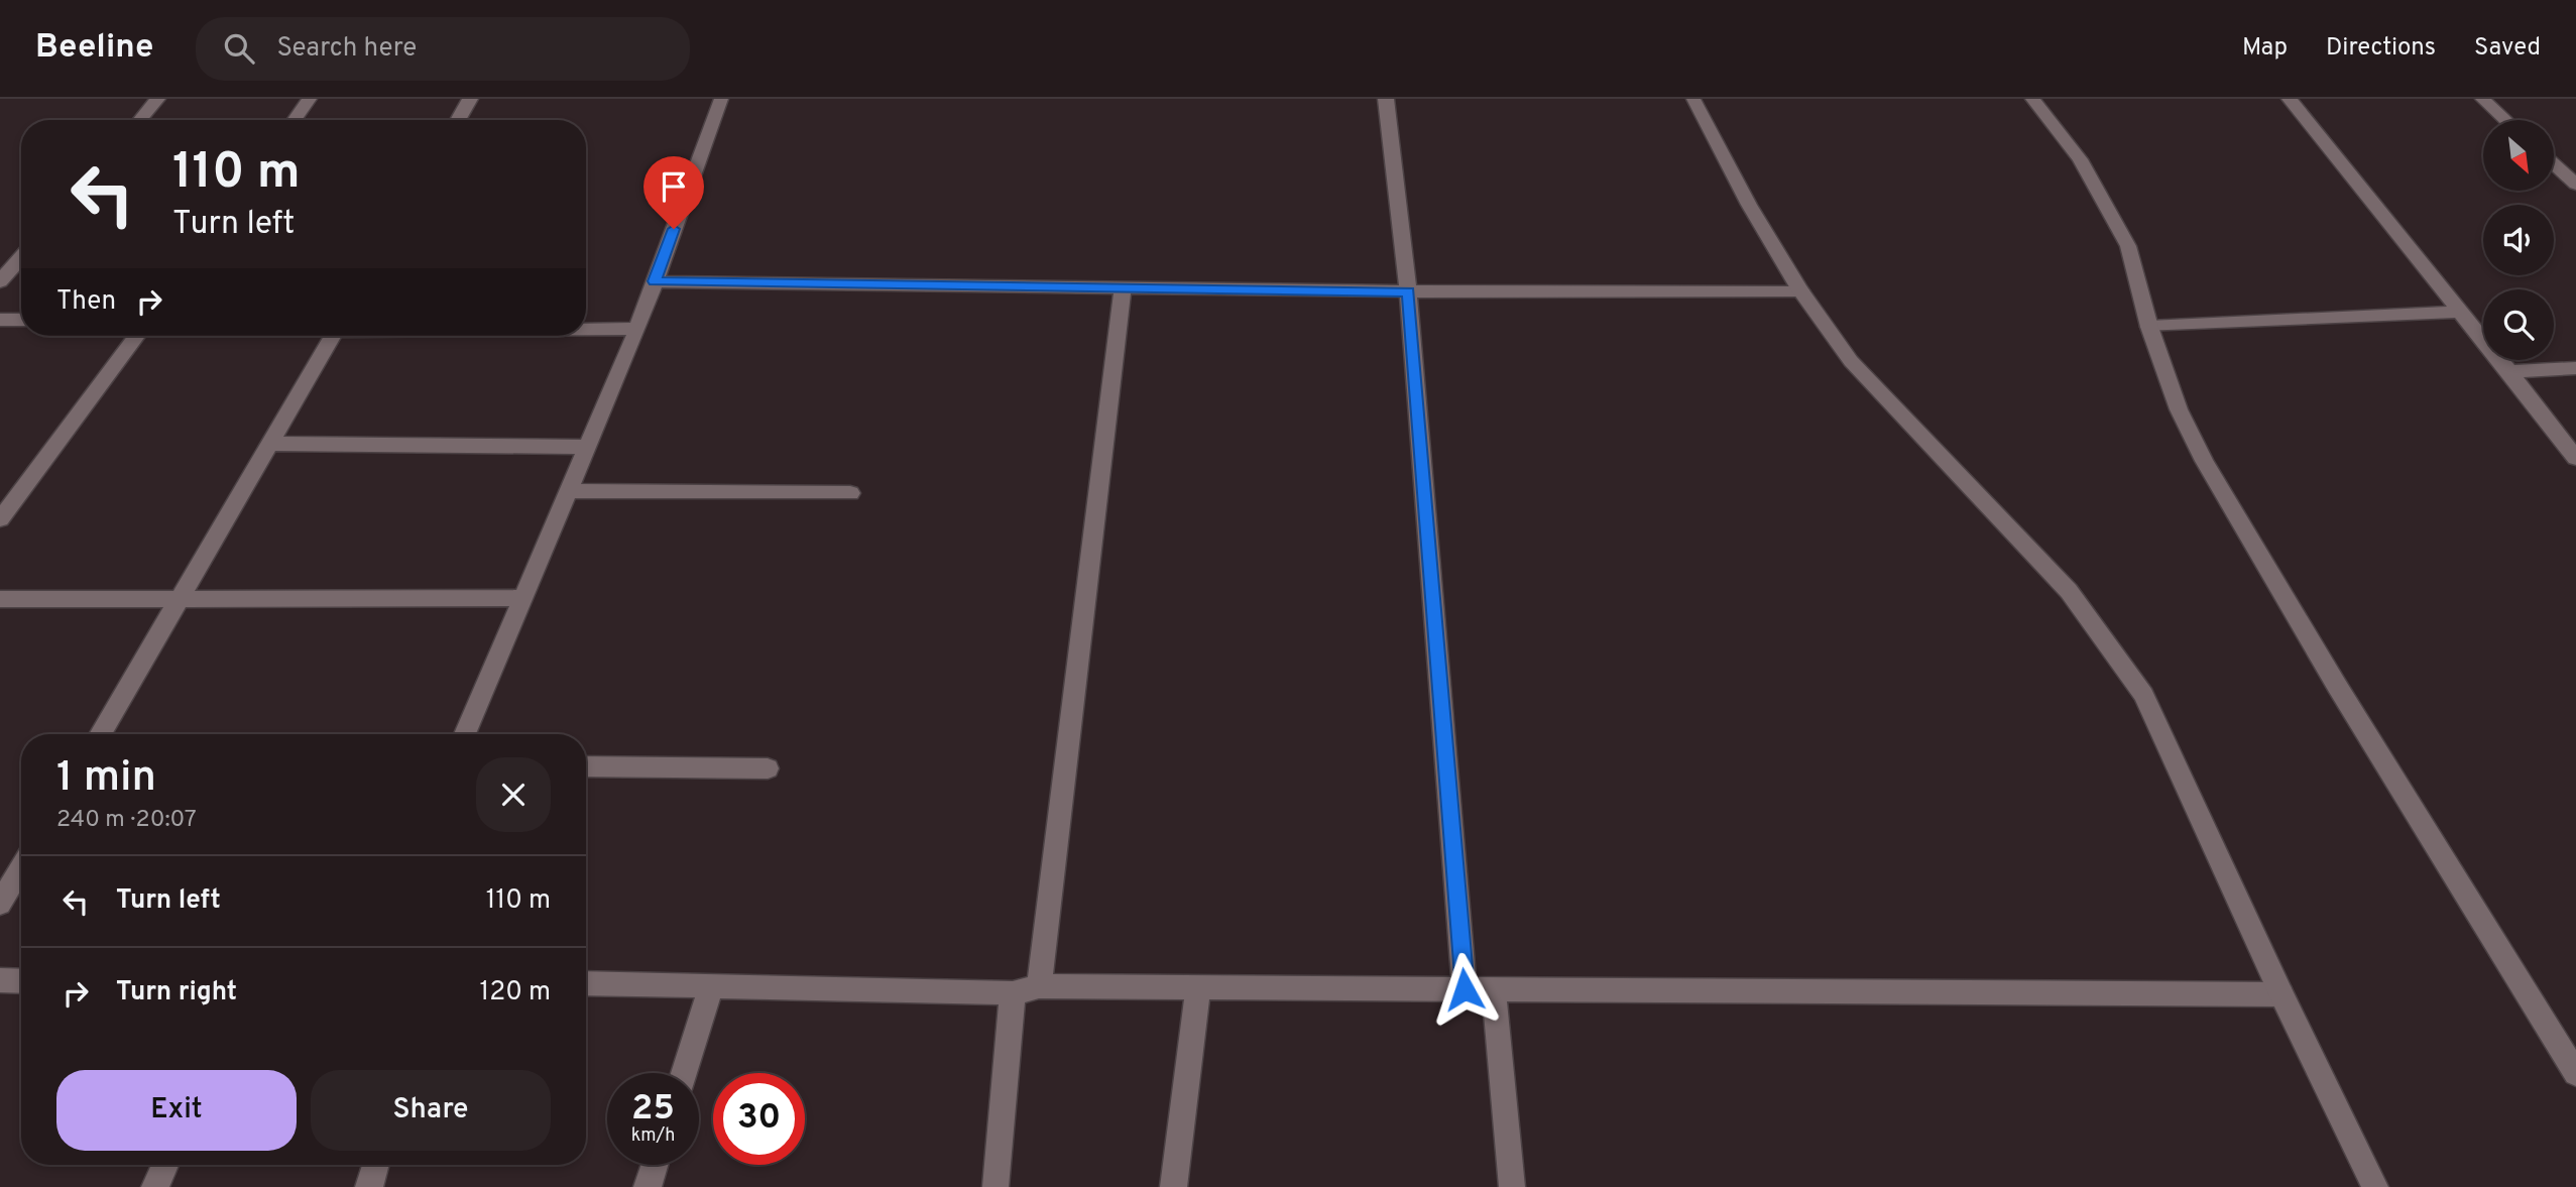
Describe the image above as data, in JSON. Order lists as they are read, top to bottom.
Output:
{
  "north": "bottom right",
  "page": {
    "header": "Beeline",
    "search": "Search here",
    "nav": ["Map", "Directions", "Saved"],
    "turn": ["110 m", "Turn left"],
    "then": "Then",
    "heading": ["1 min", "240 m · 20:07"],
    "list": [
      {
        "name": "Turn left",
        "value": "110 m"
      },
      {
        "name": "Turn right",
        "value": "120 m"
      }
    ],
    "buttons": ["Exit", "Share"],
    "speed": "25 km/h",
    "limit": "30"
  }
}
